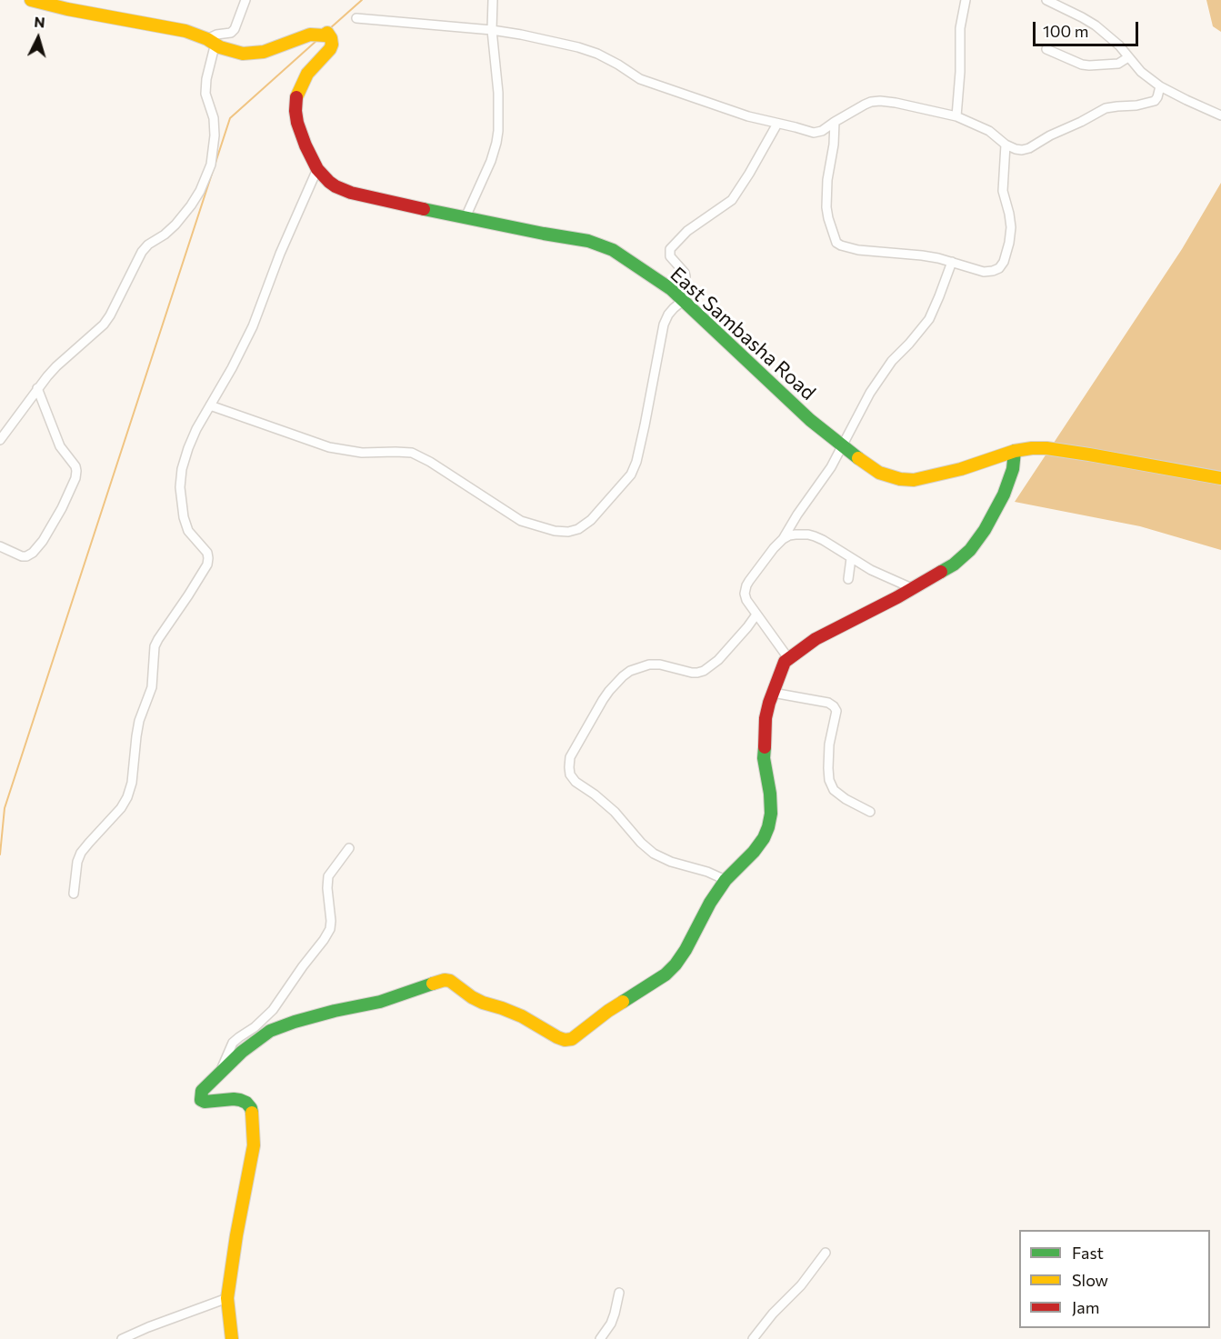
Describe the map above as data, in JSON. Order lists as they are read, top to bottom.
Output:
{
  "streets": {
    "street": ["East Sambasha Road"]
  },
  "legend": ["Fast", "Slow", "Jam"],
  "scale_bar": "100 m",
  "north": "top"
}
